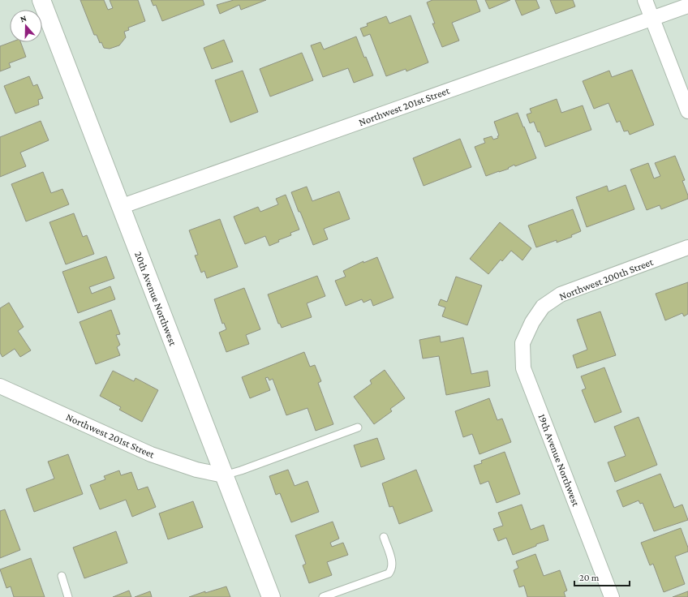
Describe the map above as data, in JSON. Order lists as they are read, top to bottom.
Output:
{
  "streets": {
    "street": [
      "Northwest 201st Street",
      "Northwest 200th Street",
      "20th Avenue Northwest",
      "19th Avenue Northwest"
    ]
  },
  "crossings": [
    ["Northwest 201st Street", "20th Avenue Northwest"],
    ["Northwest 200th Street", "19th Avenue Northwest"]
  ],
  "scale_bar": "20 m",
  "north": "top"
}
